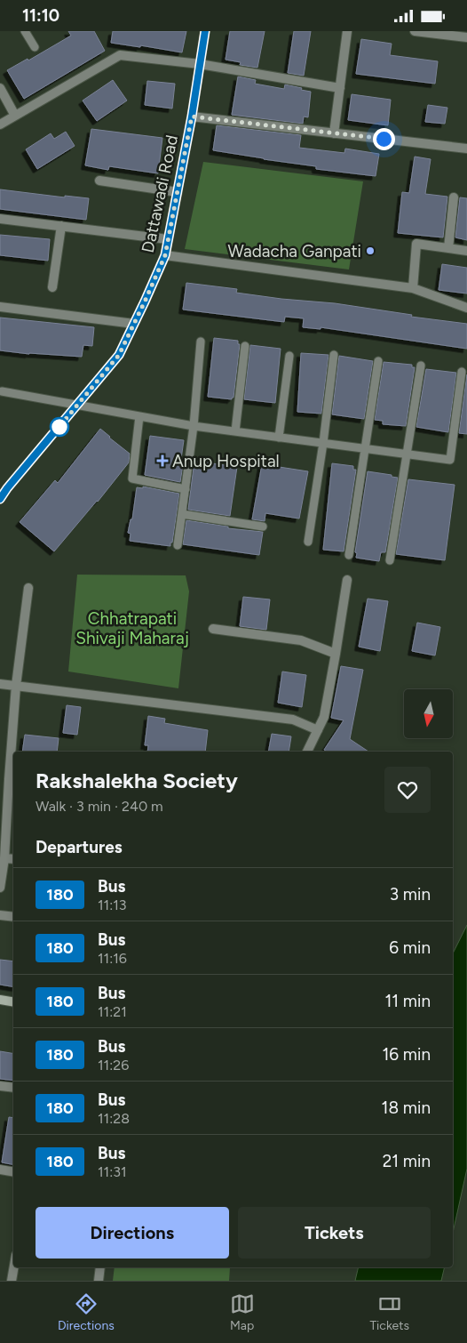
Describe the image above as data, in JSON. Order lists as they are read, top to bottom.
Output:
{
  "streets": {
    "street": ["Dattawadi Road"]
  },
  "parks": ["Chhatrapati Shivaji Maharaj"],
  "places": {
    "other": ["Wadacha Ganpati"],
    "health": ["Anup Hospital"]
  },
  "lines": ["bus line 180"],
  "north": "bottom",
  "page": {
    "status": "11:10",
    "heading": [
      ["Rakshalekha Society", "Walk · 3 min · 240 m"],
      "Departures"
    ],
    "list": [
      {
        "mark": "180",
        "name": "Bus",
        "note": "11:13",
        "value": "3 min"
      },
      {
        "mark": "180",
        "name": "Bus",
        "note": "11:16",
        "value": "6 min"
      },
      {
        "mark": "180",
        "name": "Bus",
        "note": "11:21",
        "value": "11 min"
      },
      {
        "mark": "180",
        "name": "Bus",
        "note": "11:26",
        "value": "16 min"
      },
      {
        "mark": "180",
        "name": "Bus",
        "note": "11:28",
        "value": "18 min"
      },
      {
        "mark": "180",
        "name": "Bus",
        "note": "11:31",
        "value": "21 min"
      }
    ],
    "buttons": ["Directions", "Tickets"],
    "tabs": ["Directions", "Map", "Tickets"]
  }
}
